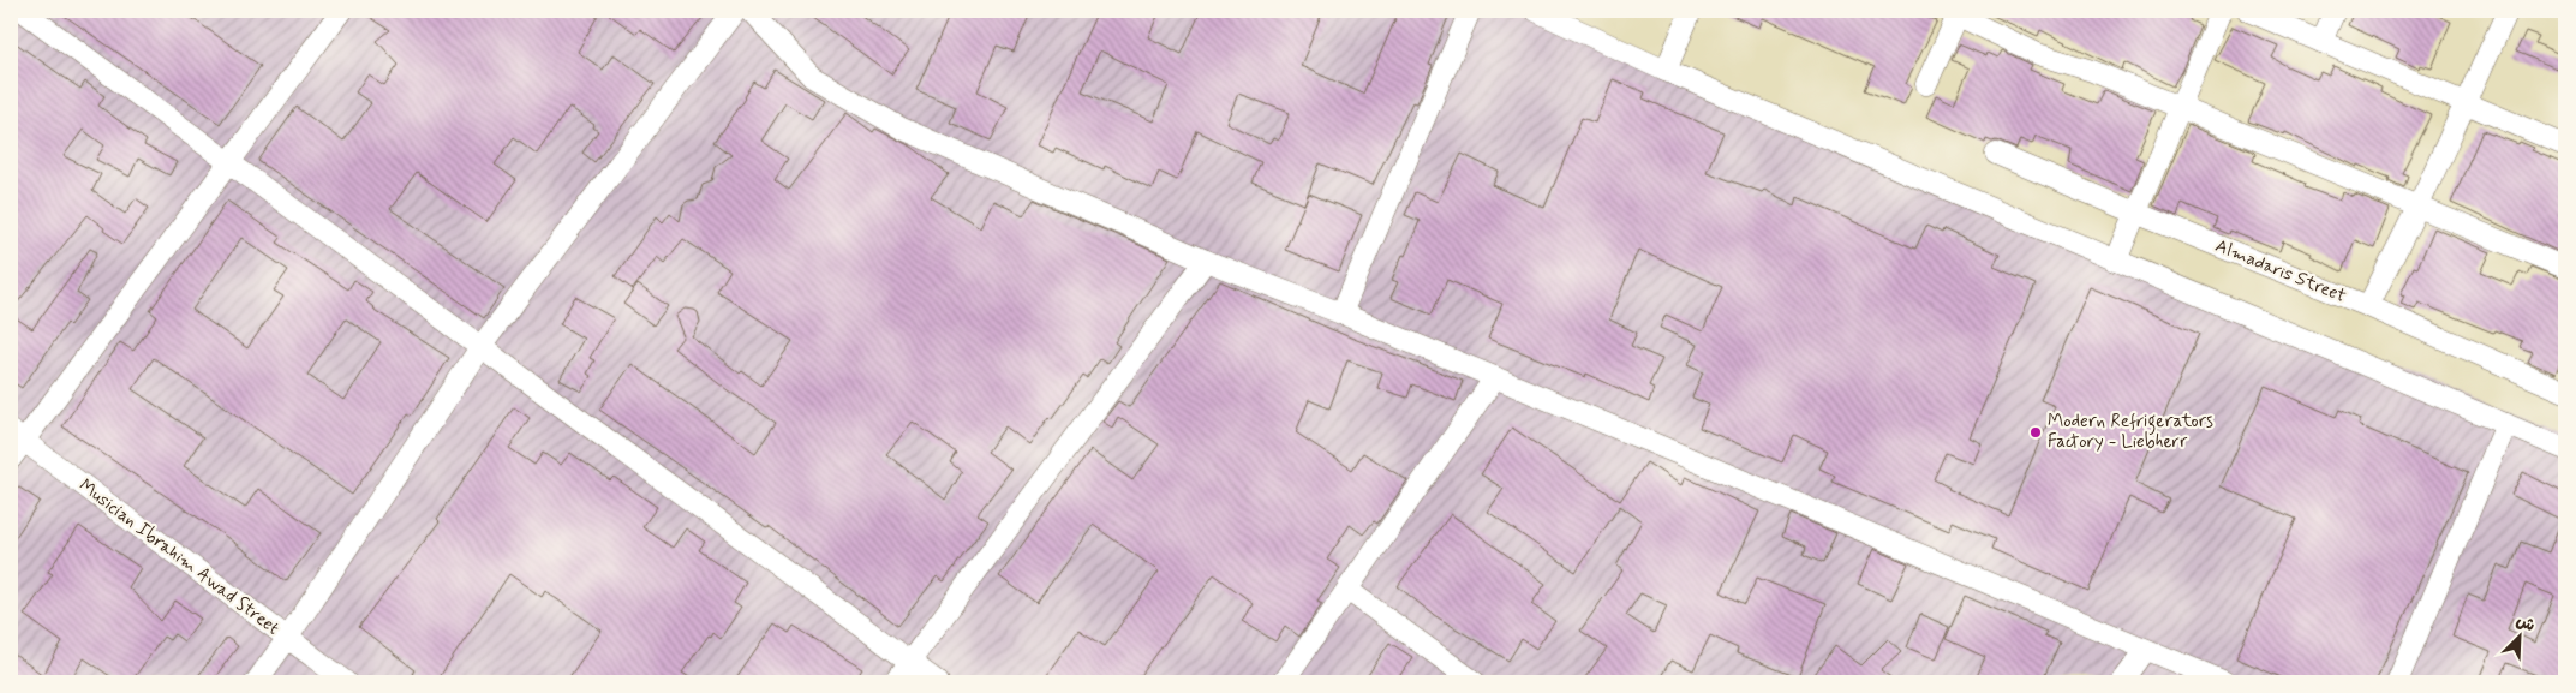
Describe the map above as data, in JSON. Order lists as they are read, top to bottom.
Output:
{
  "streets": {
    "street": ["Almadaris Street", "Musician Ibrahim Awad Street"]
  },
  "places": ["Modern Refrigerators Factory - Liebherr"],
  "north": "top right"
}
